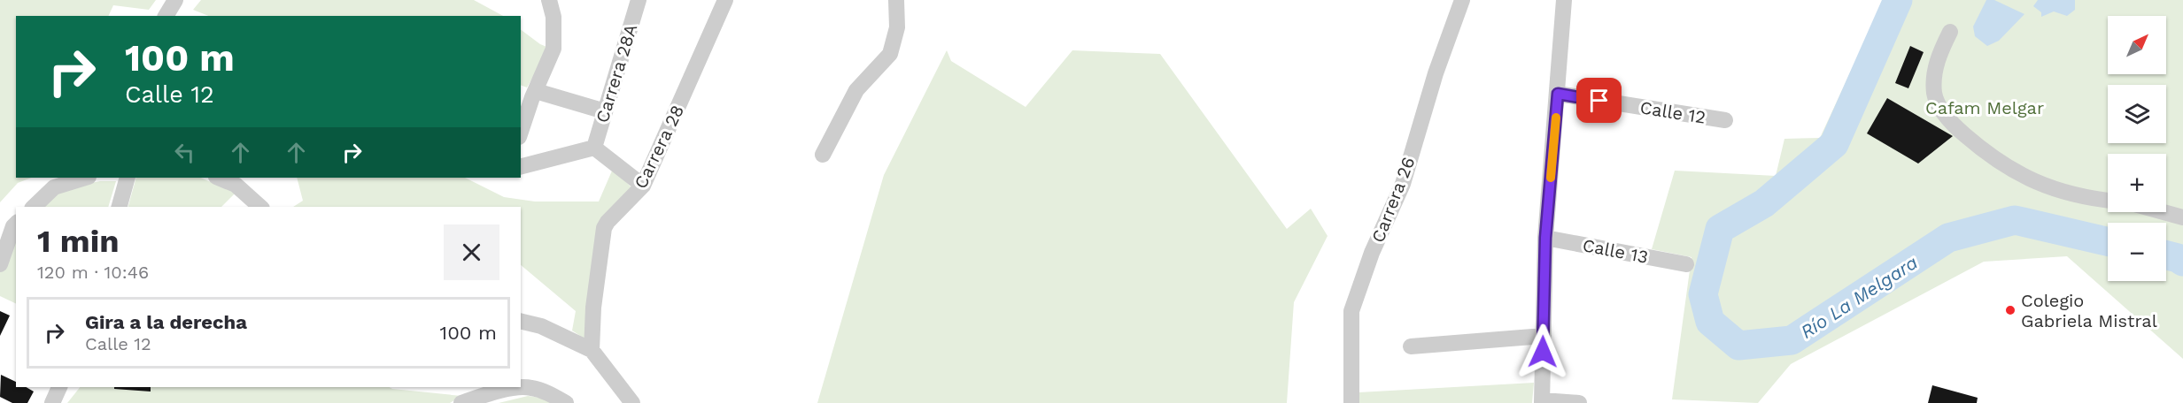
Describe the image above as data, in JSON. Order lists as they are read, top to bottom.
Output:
{
  "streets": {
    "street": [
      "Carrera 28A",
      "Calle 12",
      "Carrera 28",
      "Carrera 26",
      "Calle 13"
    ]
  },
  "water": ["Río La Melgara"],
  "parks": ["Cafam Melgar"],
  "places": ["Colegio Gabriela Mistral"],
  "north": "top right",
  "page": {
    "map_buttons": ["+", "−"],
    "turn": ["100 m", "Calle 12"],
    "heading": ["1 min", "120 m · 10:46"],
    "list": [
      {
        "name": "Gira a la derecha",
        "note": "Calle 12",
        "value": "100 m"
      }
    ]
  }
}
